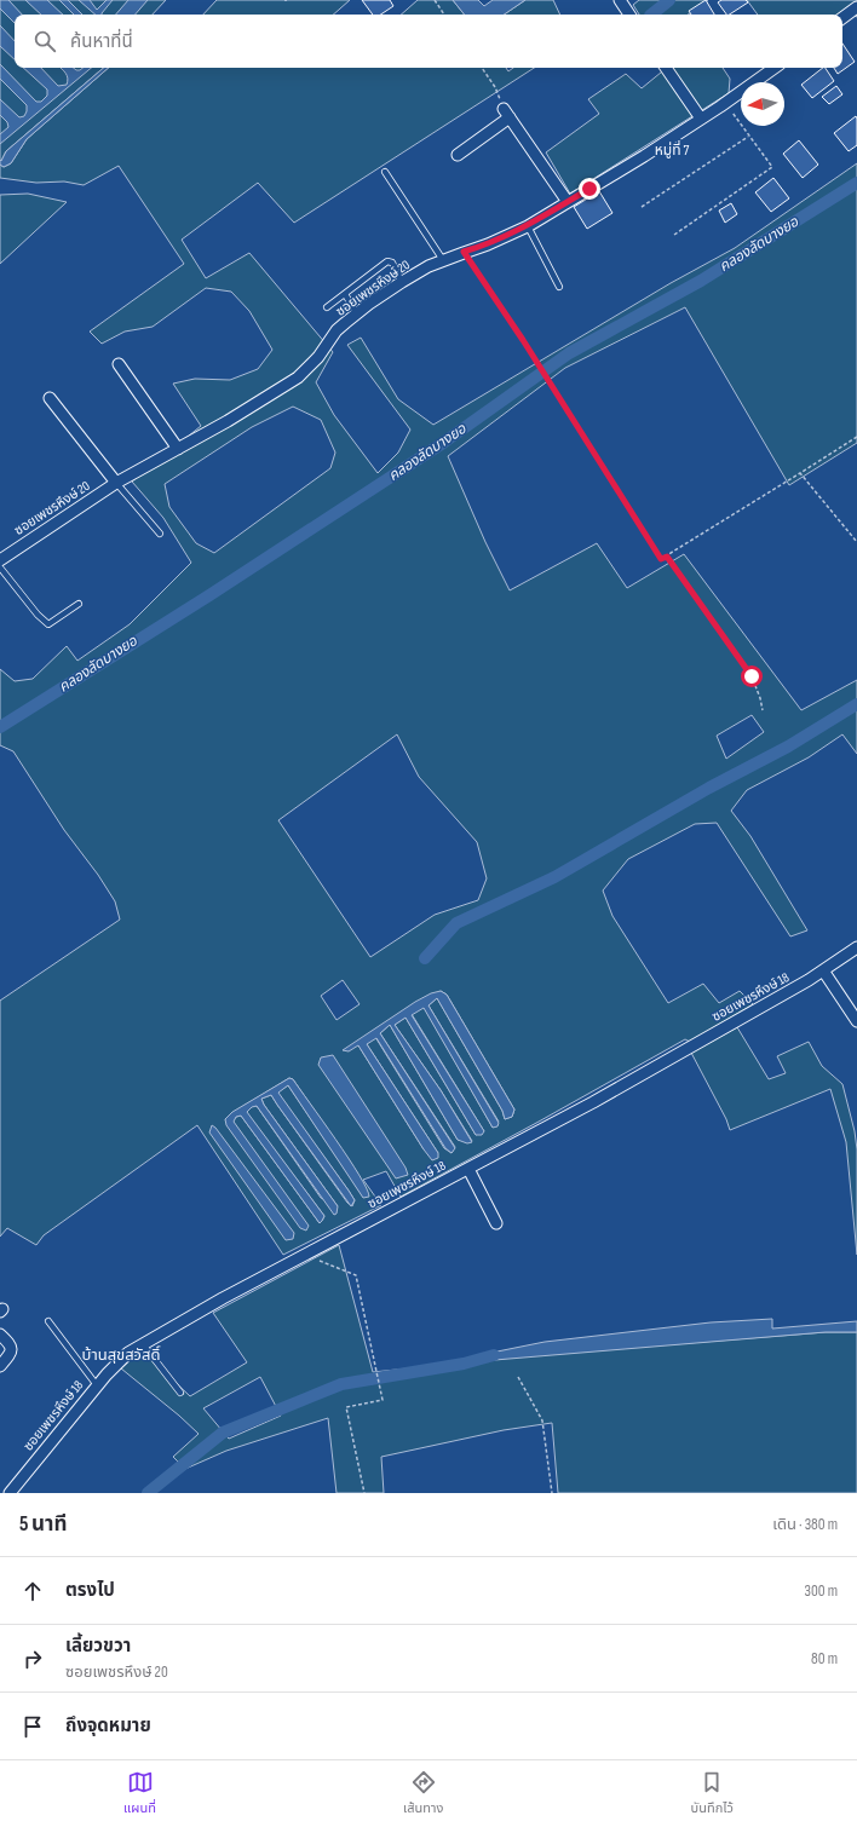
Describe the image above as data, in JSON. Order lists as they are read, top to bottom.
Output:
{
  "streets": {
    "street": ["ซอยเพชรหึงษ์ 20", "ซอยเพชรหึงษ์ 18"]
  },
  "districts": ["หมู่ที่ 7", "บ้านสุขสวัสดิ์"],
  "water": ["คลองลัดบางยอ"],
  "north": "left",
  "page": {
    "search": "ค้นหาที่นี่",
    "heading": ["5 นาที", "เดิน · 380 m"],
    "list": [
      ["ตรงไป", "300 m"],
      ["เลี้ยวขวา", "ซอยเพชรหึงษ์ 20", "80 m"],
      "ถึงจุดหมาย"
    ],
    "nav": ["แผนที่", "เส้นทาง", "บันทึกไว้"]
  }
}
